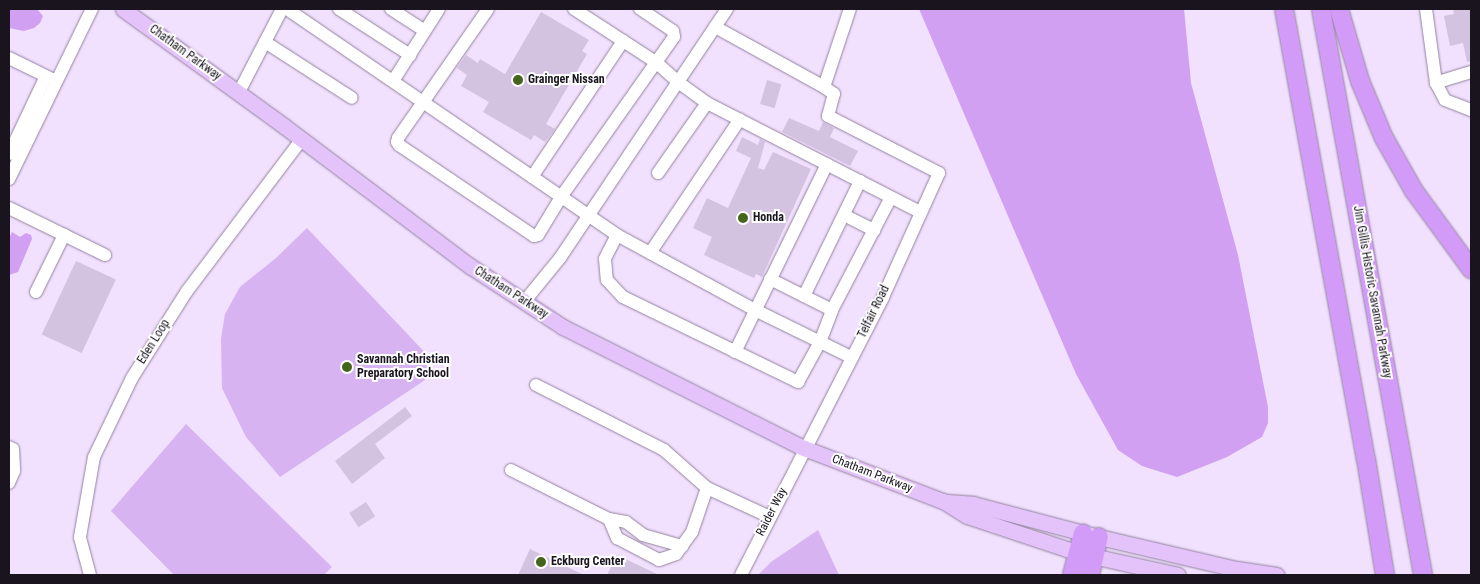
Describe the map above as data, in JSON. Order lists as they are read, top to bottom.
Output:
{
  "streets": {
    "highway": ["Jim Gillis Historic Savannah Parkway"],
    "main road": ["Chatham Parkway"],
    "street": ["Telfair Road", "Eden Loop", "Raider Way"]
  },
  "crossings": [
    ["Chatham Parkway", "Telfair Road"],
    ["Chatham Parkway", "Eden Loop"],
    ["Chatham Parkway", "Raider Way"],
    ["Telfair Road", "Raider Way"]
  ],
  "places": [
    "Grainger Nissan",
    "Honda",
    "Savannah Christian Preparatory School",
    "Eckburg Center"
  ]
}
